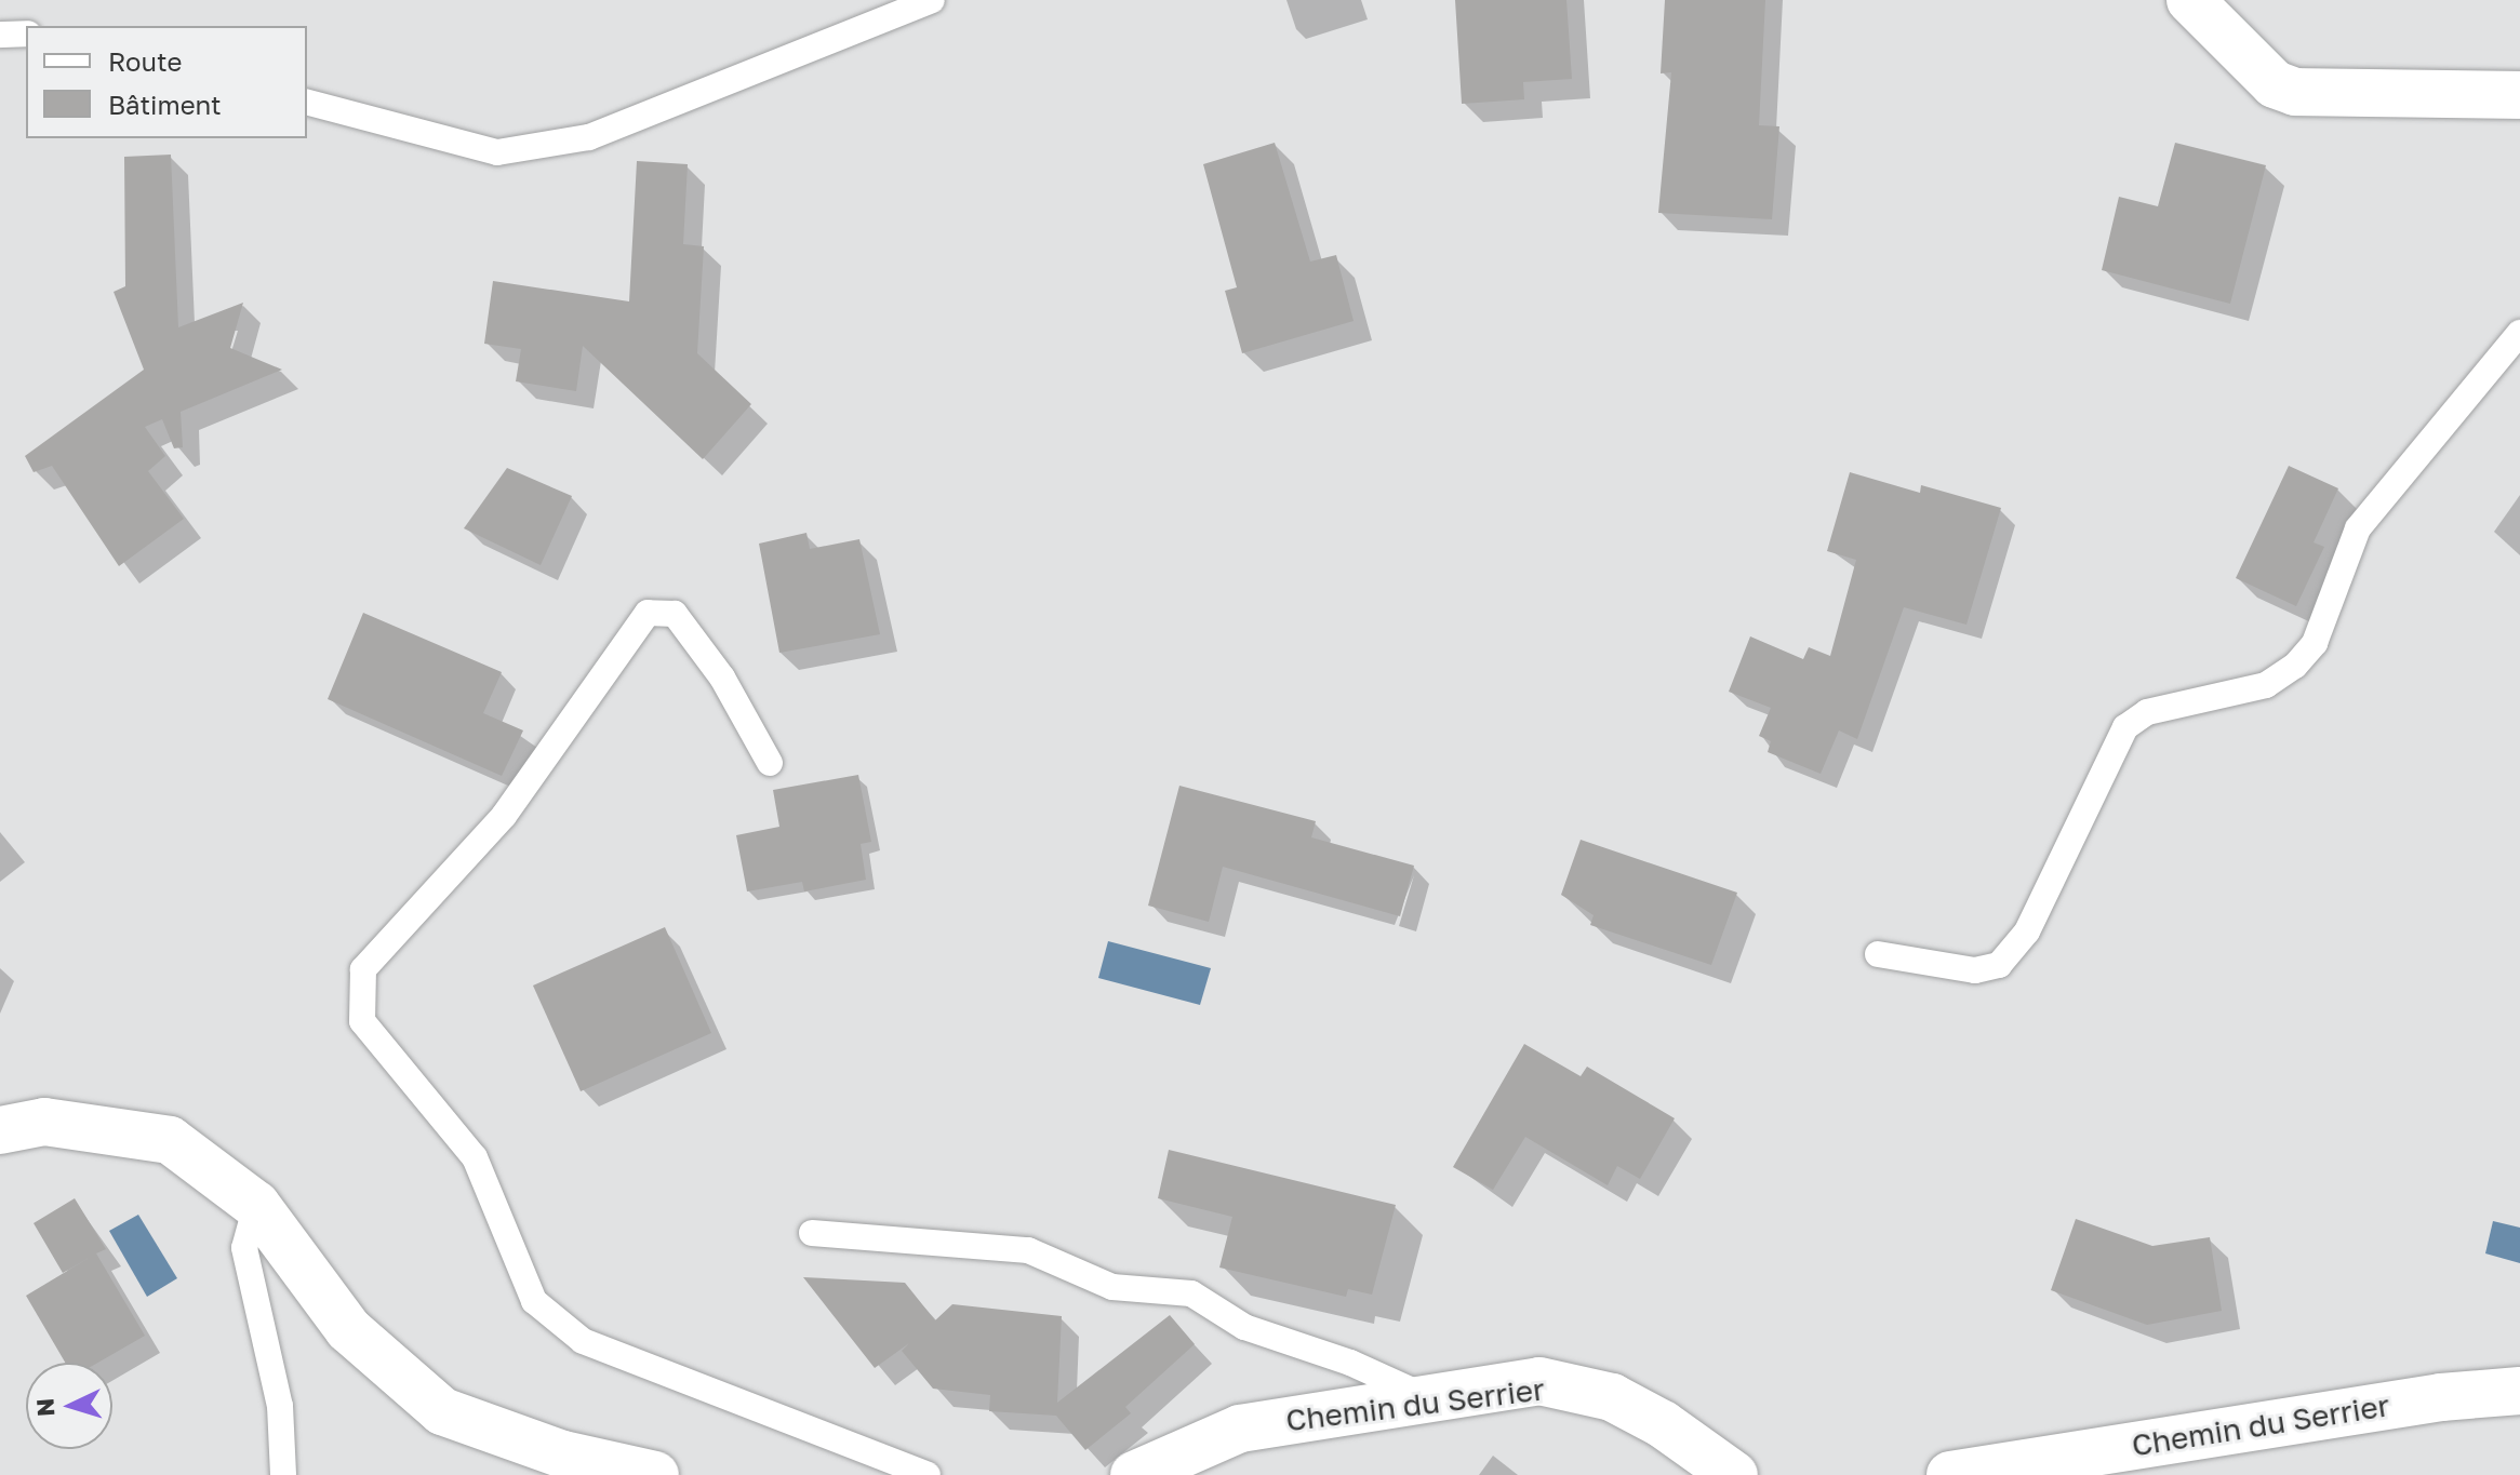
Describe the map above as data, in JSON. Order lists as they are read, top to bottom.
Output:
{
  "streets": {
    "street": ["Chemin du Serrier"]
  },
  "legend": ["Route", "Bâtiment"],
  "north": "left"
}
